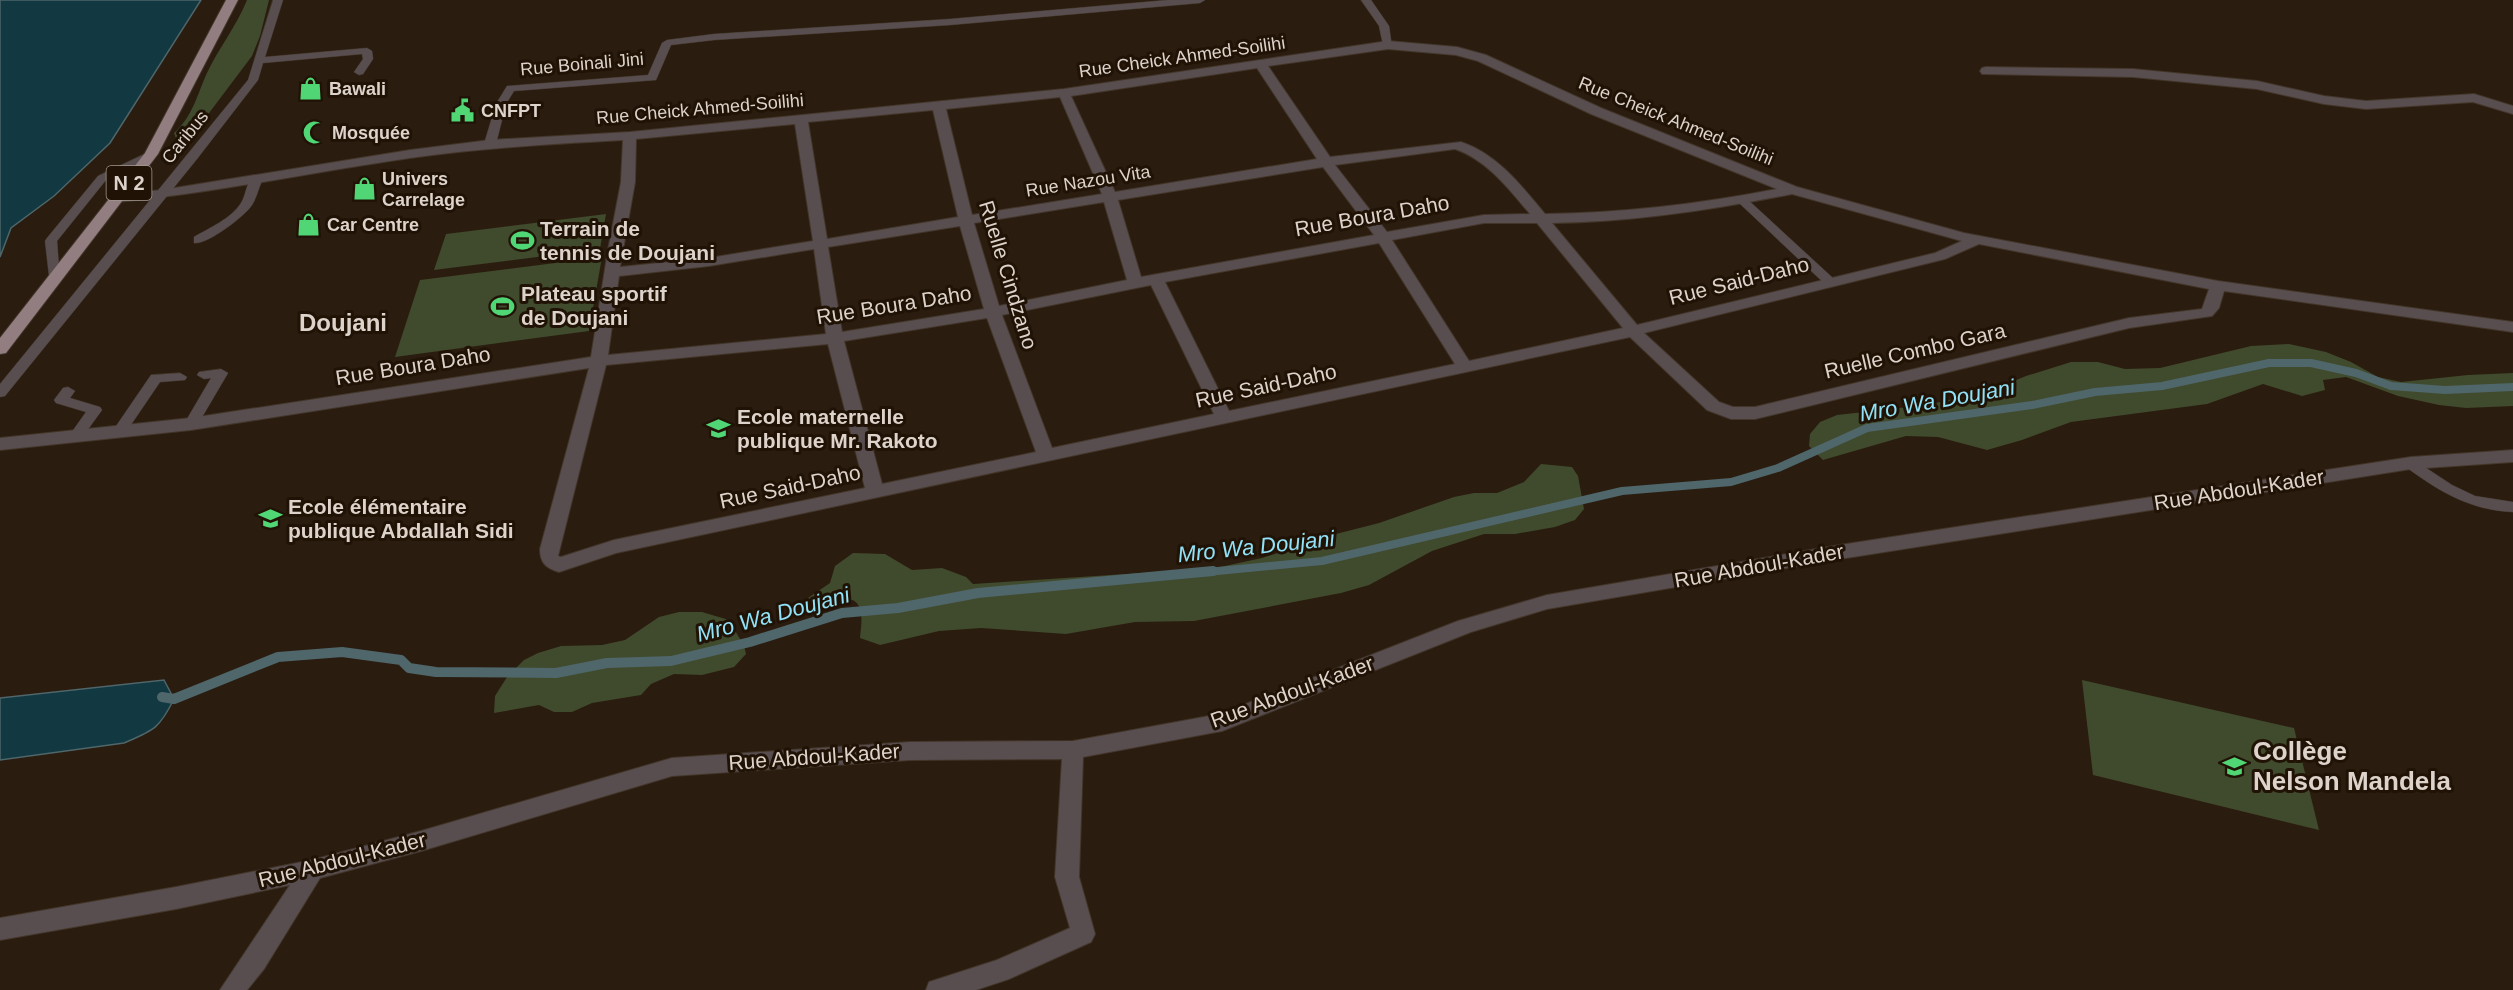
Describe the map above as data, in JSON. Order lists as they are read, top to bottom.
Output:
{
  "streets": {
    "main road": ["N 2"],
    "street": [
      "Rue Cheick Ahmed-Soilihi",
      "Rue Nazou Vita",
      "Rue Boura Daho",
      "Ruelle Cindzano",
      "Rue Said-Daho",
      "Ruelle Combo Gara",
      "Rue Abdoul-Kader"
    ],
    "lane": ["Rue Boinali Jini", "Caribus"]
  },
  "crossings": [
    ["Rue Cheick Ahmed-Soilihi", "Rue Boinali Jini"],
    ["Rue Cheick Ahmed-Soilihi", "Caribus"],
    ["Rue Cheick Ahmed-Soilihi", "N 2"],
    ["Rue Cheick Ahmed-Soilihi", "Rue Boura Daho"],
    ["Rue Cheick Ahmed-Soilihi", "Ruelle Cindzano"],
    ["Rue Cheick Ahmed-Soilihi", "Rue Said-Daho"],
    ["Rue Cheick Ahmed-Soilihi", "Ruelle Combo Gara"],
    ["Rue Nazou Vita", "Rue Boura Daho"],
    ["Rue Nazou Vita", "Ruelle Cindzano"],
    ["Rue Nazou Vita", "Rue Said-Daho"],
    ["Rue Nazou Vita", "Ruelle Combo Gara"],
    ["Rue Boura Daho", "Ruelle Cindzano"],
    ["Rue Boura Daho", "Rue Said-Daho"],
    ["Ruelle Cindzano", "Rue Said-Daho"],
    ["Rue Said-Daho", "Ruelle Combo Gara"]
  ],
  "districts": ["Doujani"],
  "water": ["Mro Wa Doujani"],
  "places": {
    "shop": ["Bawali", "Univers Carrelage", "Car Centre"],
    "public building": ["CNFPT"],
    "mosque": ["Mosquée"],
    "sports": ["Terrain de tennis de Doujani", "Plateau sportif de Doujani"],
    "school or university": ["Ecole maternelle publique Mr. Rakoto", "Ecole élémentaire publique Abdallah Sidi", "Collège Nelson Mandela"]
  }
}
